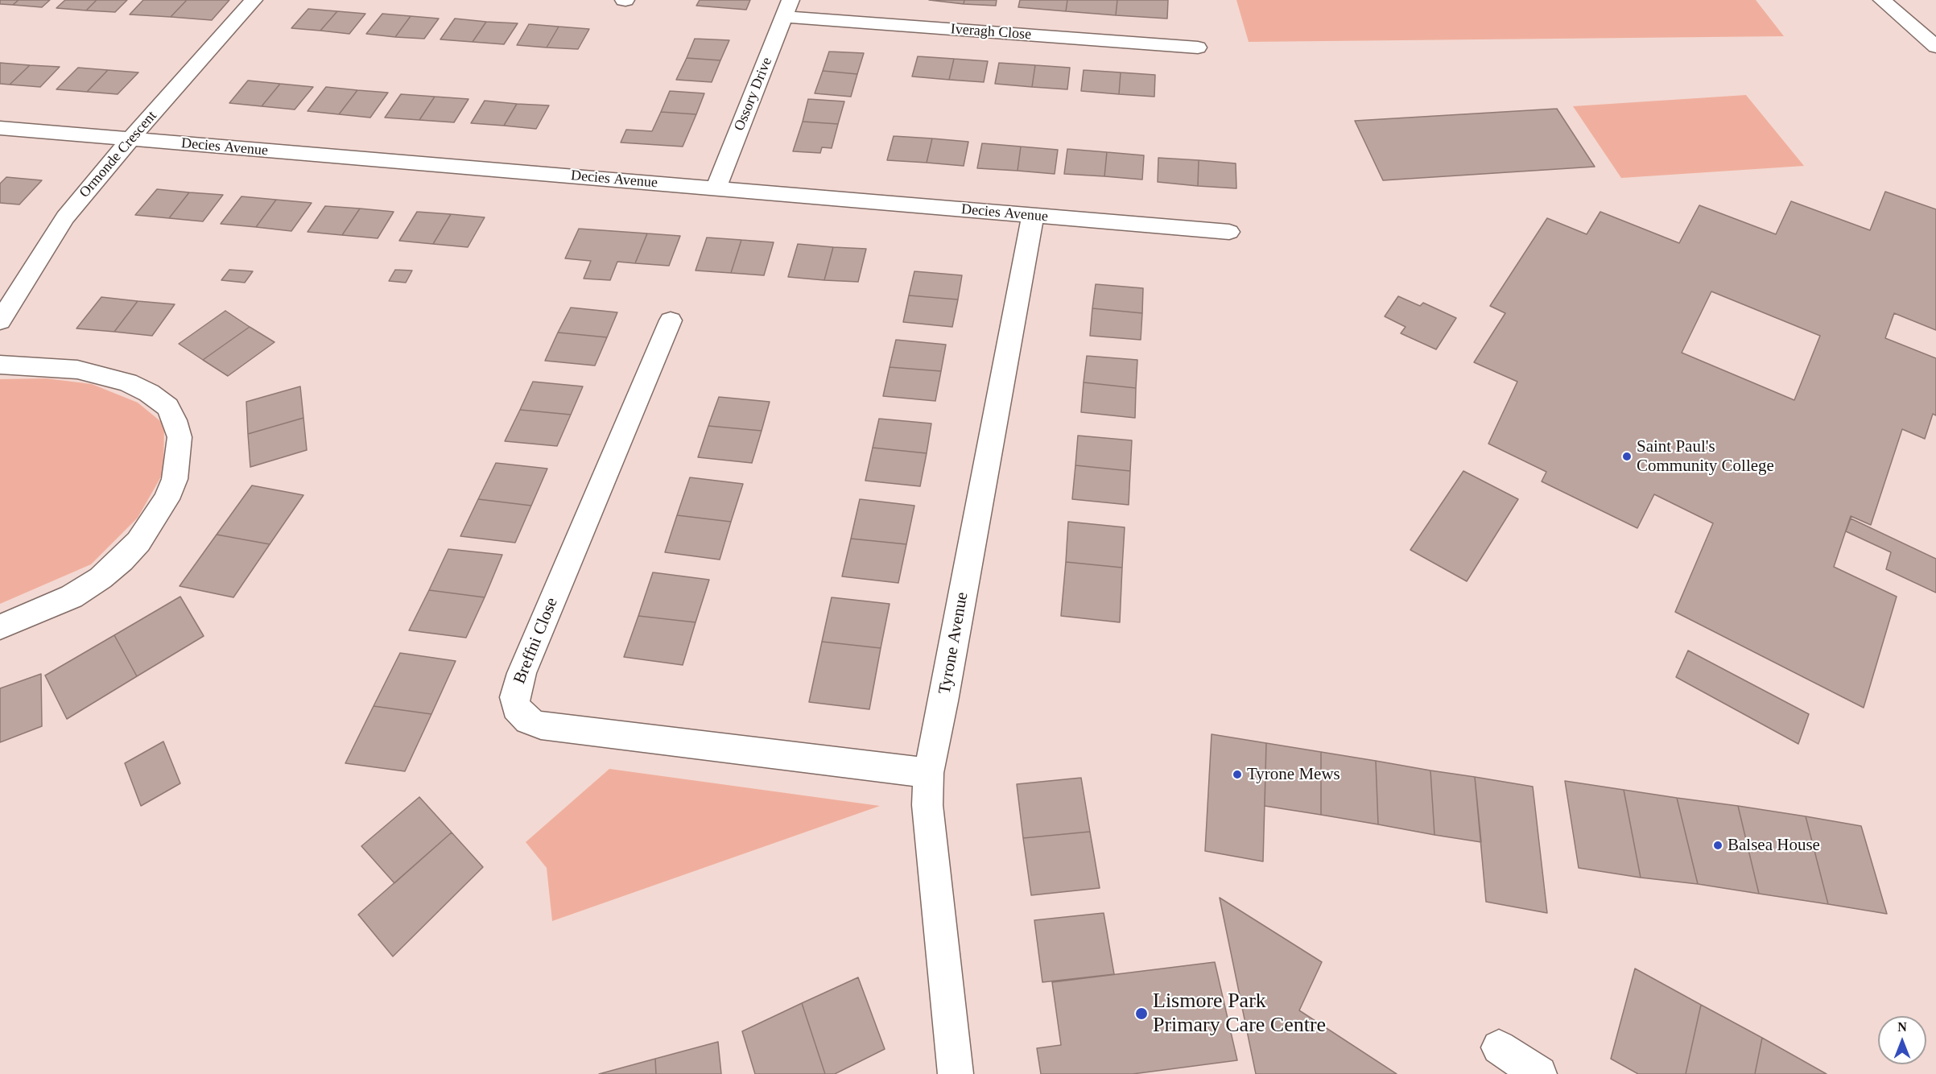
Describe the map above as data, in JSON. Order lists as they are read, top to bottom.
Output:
{
  "streets": {
    "street": [
      "Iveragh Close",
      "Ossory Drive",
      "Decies Avenue",
      "Ormonde Crescent",
      "Breffni Close",
      "Tyrone Avenue"
    ]
  },
  "crossings": [
    ["Iveragh Close", "Ossory Drive"],
    ["Ossory Drive", "Decies Avenue"],
    ["Decies Avenue", "Ormonde Crescent"],
    ["Decies Avenue", "Tyrone Avenue"],
    ["Breffni Close", "Tyrone Avenue"]
  ],
  "places": [
    "Saint Paul's Community College",
    "Tyrone Mews",
    "Balsea House",
    "Lismore Park Primary Care Centre"
  ],
  "north": "top"
}
